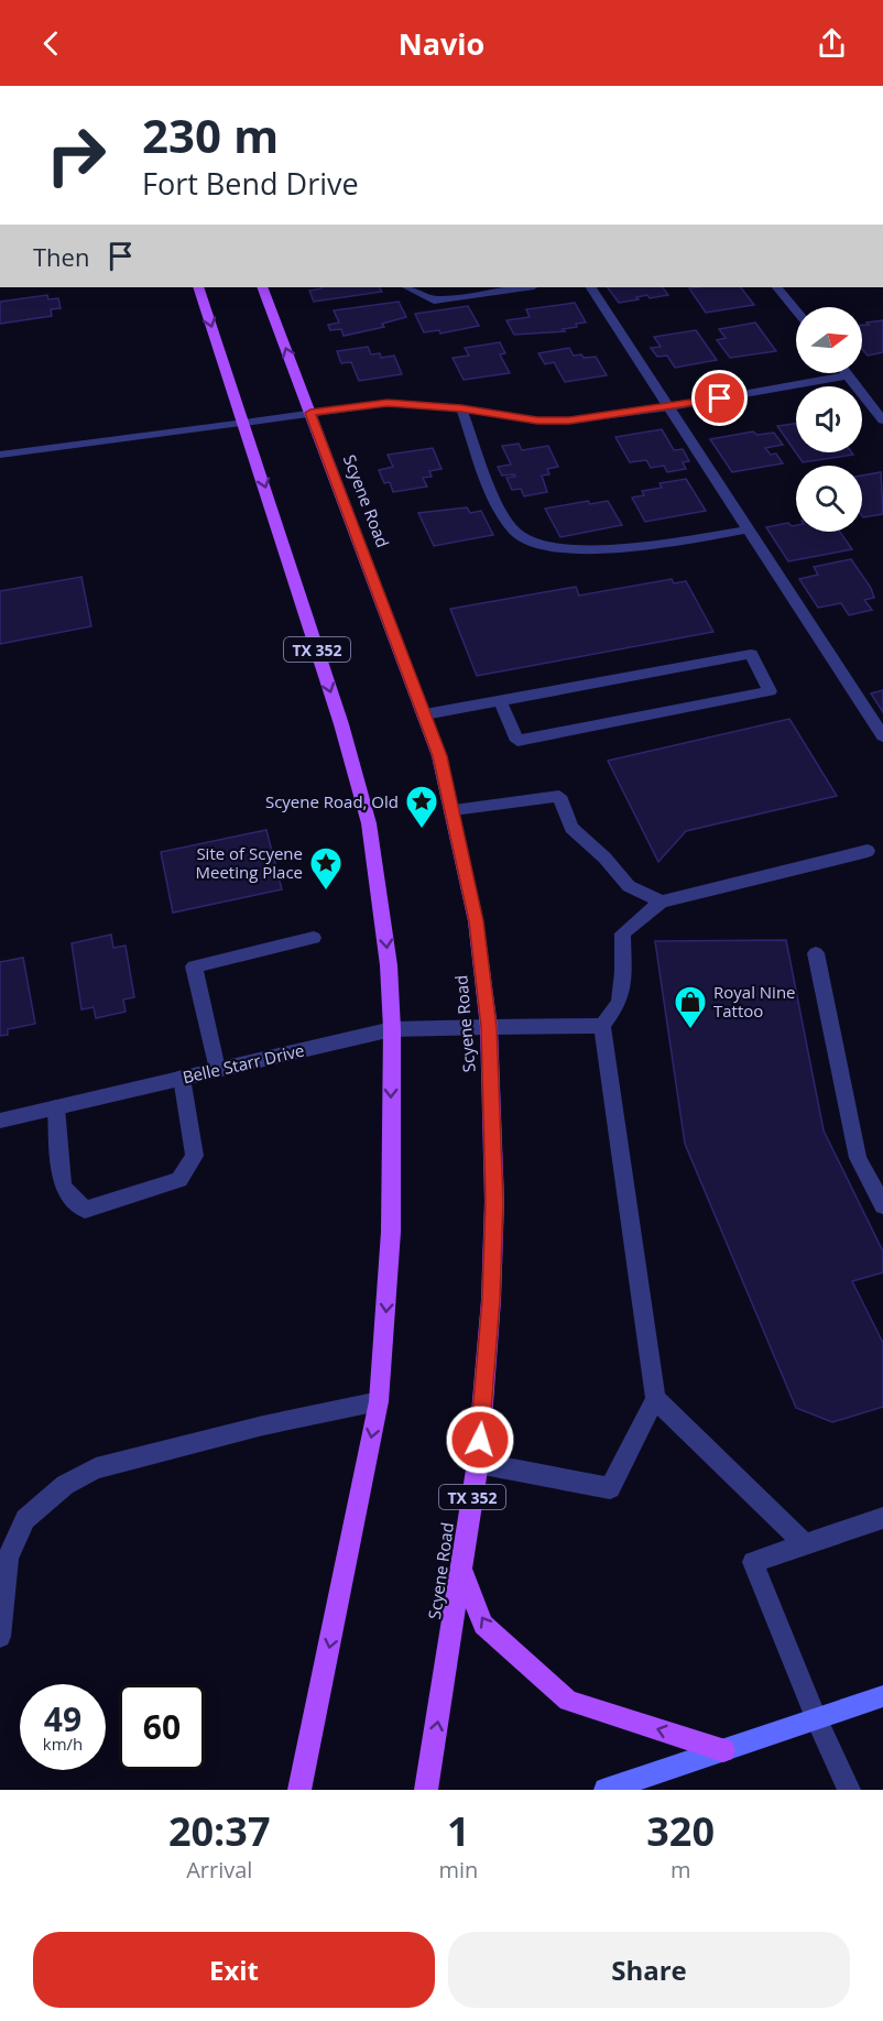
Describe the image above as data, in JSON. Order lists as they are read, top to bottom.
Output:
{
  "streets": {
    "main road": ["Scyene Road", "TX 352"],
    "street": ["Belle Starr Drive"]
  },
  "crossings": [
    ["Scyene Road", "Belle Starr Drive"],
    ["TX 352", "Belle Starr Drive"]
  ],
  "places": {
    "place": ["Scyene Road, Old", "Site of Scyene Meeting Place"],
    "shop": ["Royal Nine Tattoo"]
  },
  "north": "right",
  "page": {
    "header": "Navio",
    "turn": ["230 m", "Fort Bend Drive"],
    "then": "Then",
    "speed": "49 km/h",
    "limit": "60",
    "eta": [
      "20:37",
      "Arrival",
      "1",
      "min",
      "320",
      "m"
    ],
    "buttons": ["Exit", "Share"]
  }
}
